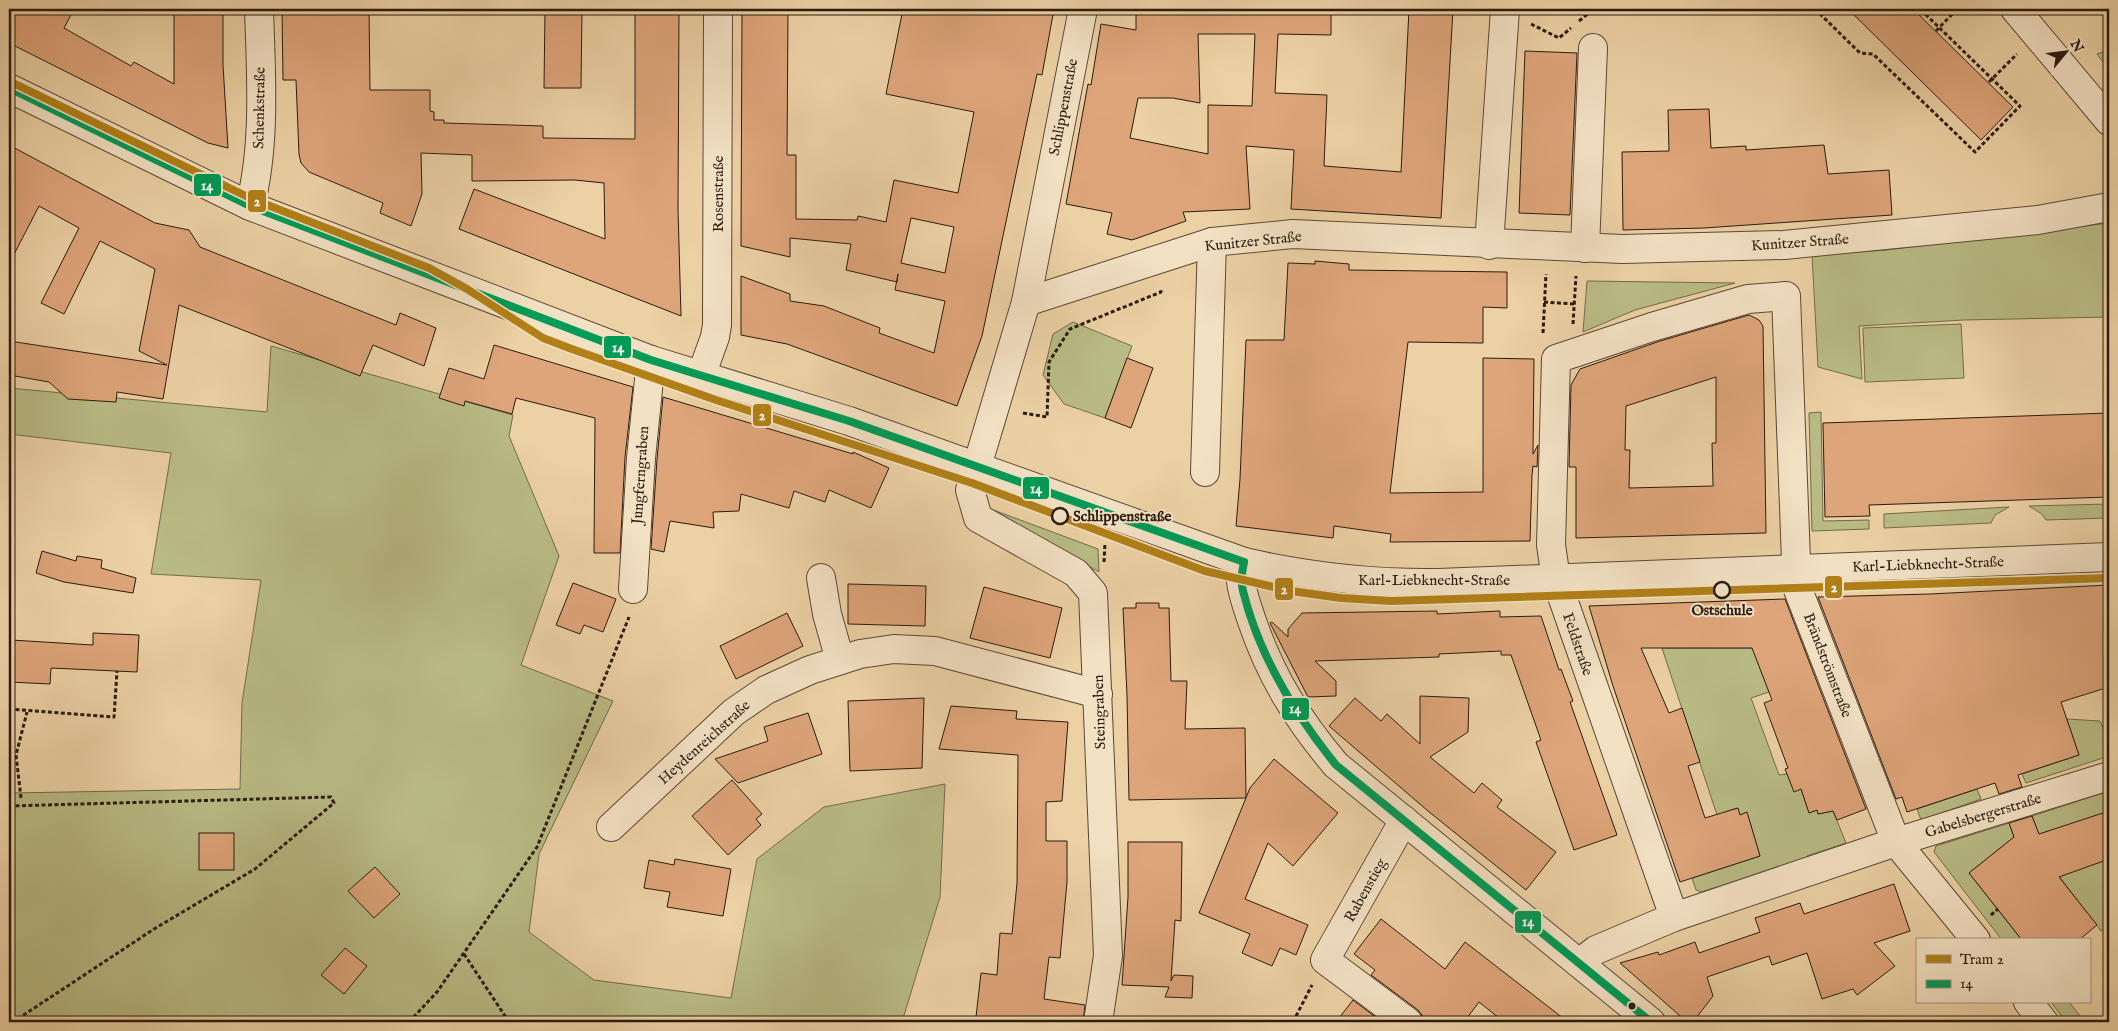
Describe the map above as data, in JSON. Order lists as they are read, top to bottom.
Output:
{
  "streets": {
    "street": [
      "Schlippenstraße",
      "Schenkstraße",
      "Rosenstraße",
      "Kunitzer Straße",
      "Jungferngraben",
      "Karl-Liebknecht-Straße",
      "Feldstraße",
      "Brändströmstraße",
      "Steingraben",
      "Heydenreichstraße",
      "Gabelsbergerstraße",
      "Rabenstieg"
    ]
  },
  "crossings": [
    ["Schlippenstraße", "Kunitzer Straße"],
    ["Schlippenstraße", "Karl-Liebknecht-Straße"],
    ["Schlippenstraße", "Steingraben"],
    ["Schenkstraße", "Karl-Liebknecht-Straße"],
    ["Rosenstraße", "Karl-Liebknecht-Straße"],
    ["Jungferngraben", "Karl-Liebknecht-Straße"],
    ["Karl-Liebknecht-Straße", "Feldstraße"],
    ["Karl-Liebknecht-Straße", "Brändströmstraße"],
    ["Karl-Liebknecht-Straße", "Steingraben"],
    ["Feldstraße", "Brändströmstraße"],
    ["Feldstraße", "Gabelsbergerstraße"],
    ["Brändströmstraße", "Gabelsbergerstraße"],
    ["Steingraben", "Heydenreichstraße"]
  ],
  "places": ["Schlippenstraße", "Ostschule"],
  "lines": ["tram line 2", "transit line 14"],
  "legend": ["Tram 2", "14"],
  "north": "top right"
}
